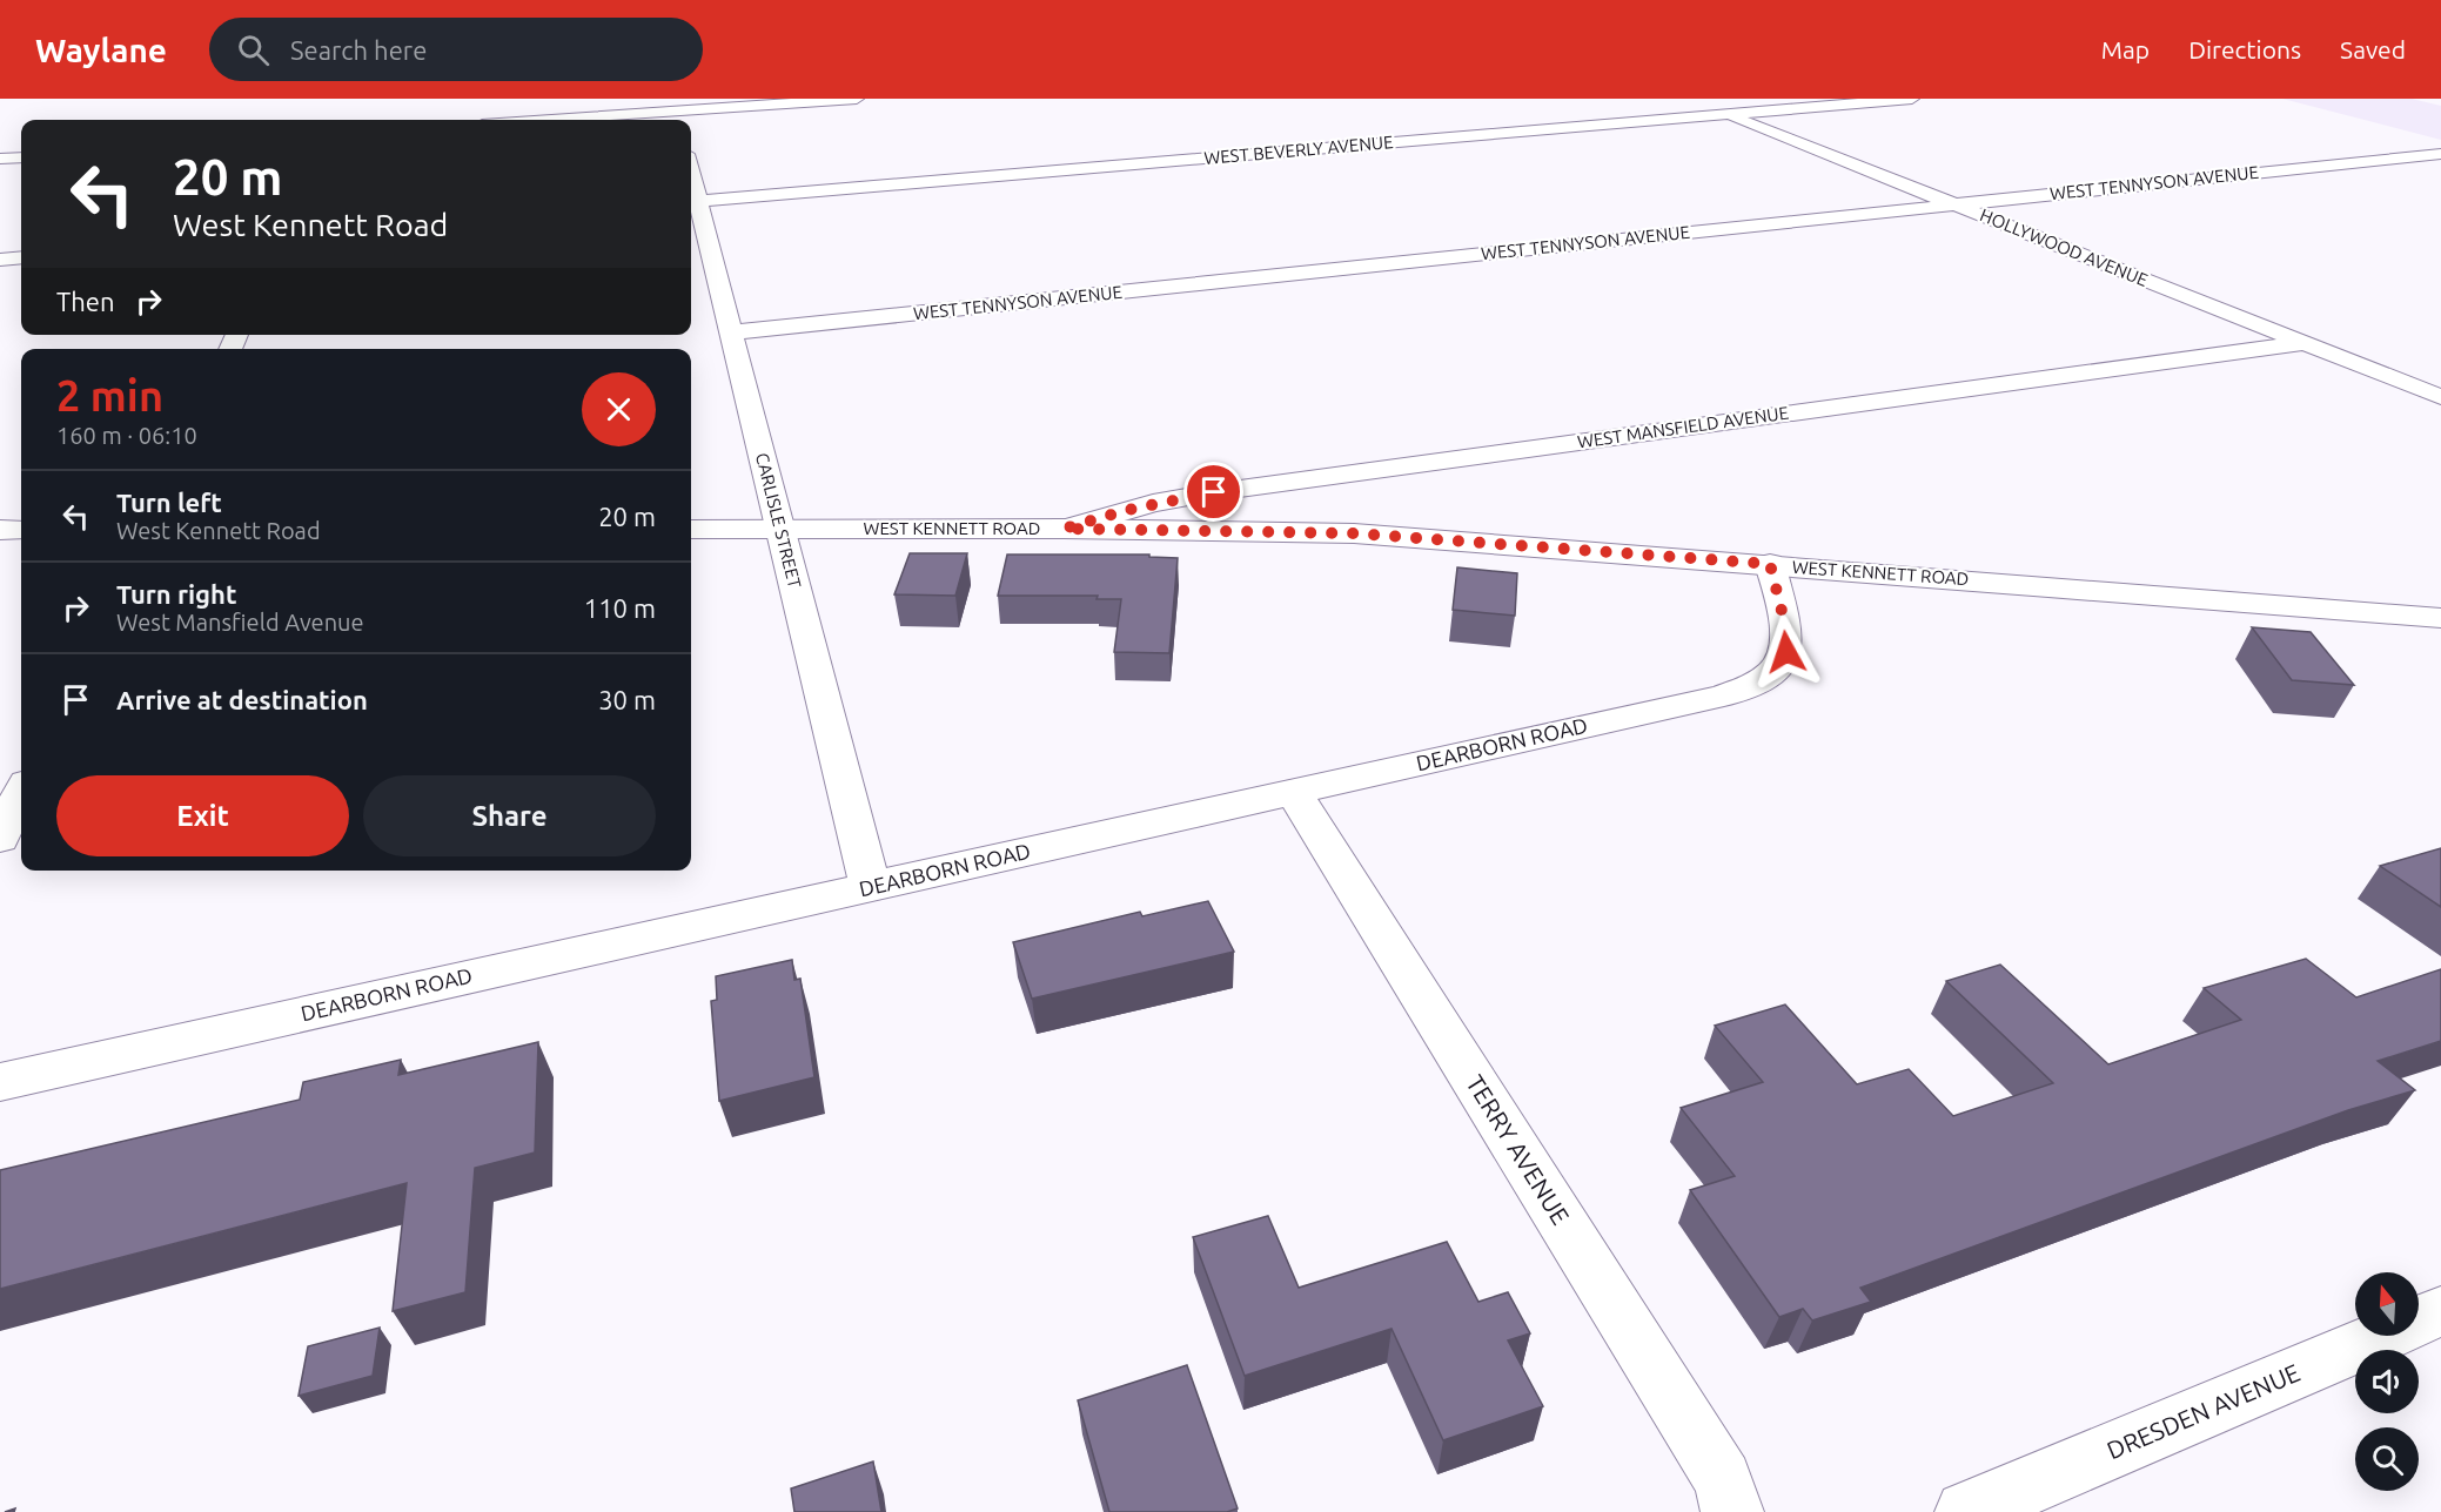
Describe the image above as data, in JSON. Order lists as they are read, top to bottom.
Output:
{
  "streets": {
    "street": [
      "WEST BEVERLY AVENUE",
      "WEST TENNYSON AVENUE",
      "HOLLYWOOD AVENUE",
      "WEST MANSFIELD AVENUE",
      "CARLISLE STREET",
      "WEST KENNETT ROAD",
      "DEARBORN ROAD",
      "TERRY AVENUE",
      "DRESDEN AVENUE"
    ]
  },
  "crossings": [
    ["WEST BEVERLY AVENUE", "HOLLYWOOD AVENUE"],
    ["WEST BEVERLY AVENUE", "CARLISLE STREET"],
    ["WEST TENNYSON AVENUE", "HOLLYWOOD AVENUE"],
    ["WEST TENNYSON AVENUE", "CARLISLE STREET"],
    ["HOLLYWOOD AVENUE", "WEST MANSFIELD AVENUE"],
    ["WEST MANSFIELD AVENUE", "WEST KENNETT ROAD"],
    ["CARLISLE STREET", "WEST KENNETT ROAD"],
    ["CARLISLE STREET", "DEARBORN ROAD"],
    ["WEST KENNETT ROAD", "DEARBORN ROAD"],
    ["DEARBORN ROAD", "TERRY AVENUE"]
  ],
  "north": "top",
  "page": {
    "header": "Waylane",
    "search": "Search here",
    "nav": ["Map", "Directions", "Saved"],
    "turn": ["20 m", "West Kennett Road"],
    "then": "Then",
    "heading": ["2 min", "160 m · 06:10"],
    "list": [
      {
        "name": "Turn left",
        "note": "West Kennett Road",
        "value": "20 m"
      },
      {
        "name": "Turn right",
        "note": "West Mansfield Avenue",
        "value": "110 m"
      },
      {
        "name": "Arrive at destination",
        "value": "30 m"
      }
    ],
    "buttons": ["Exit", "Share"]
  }
}
